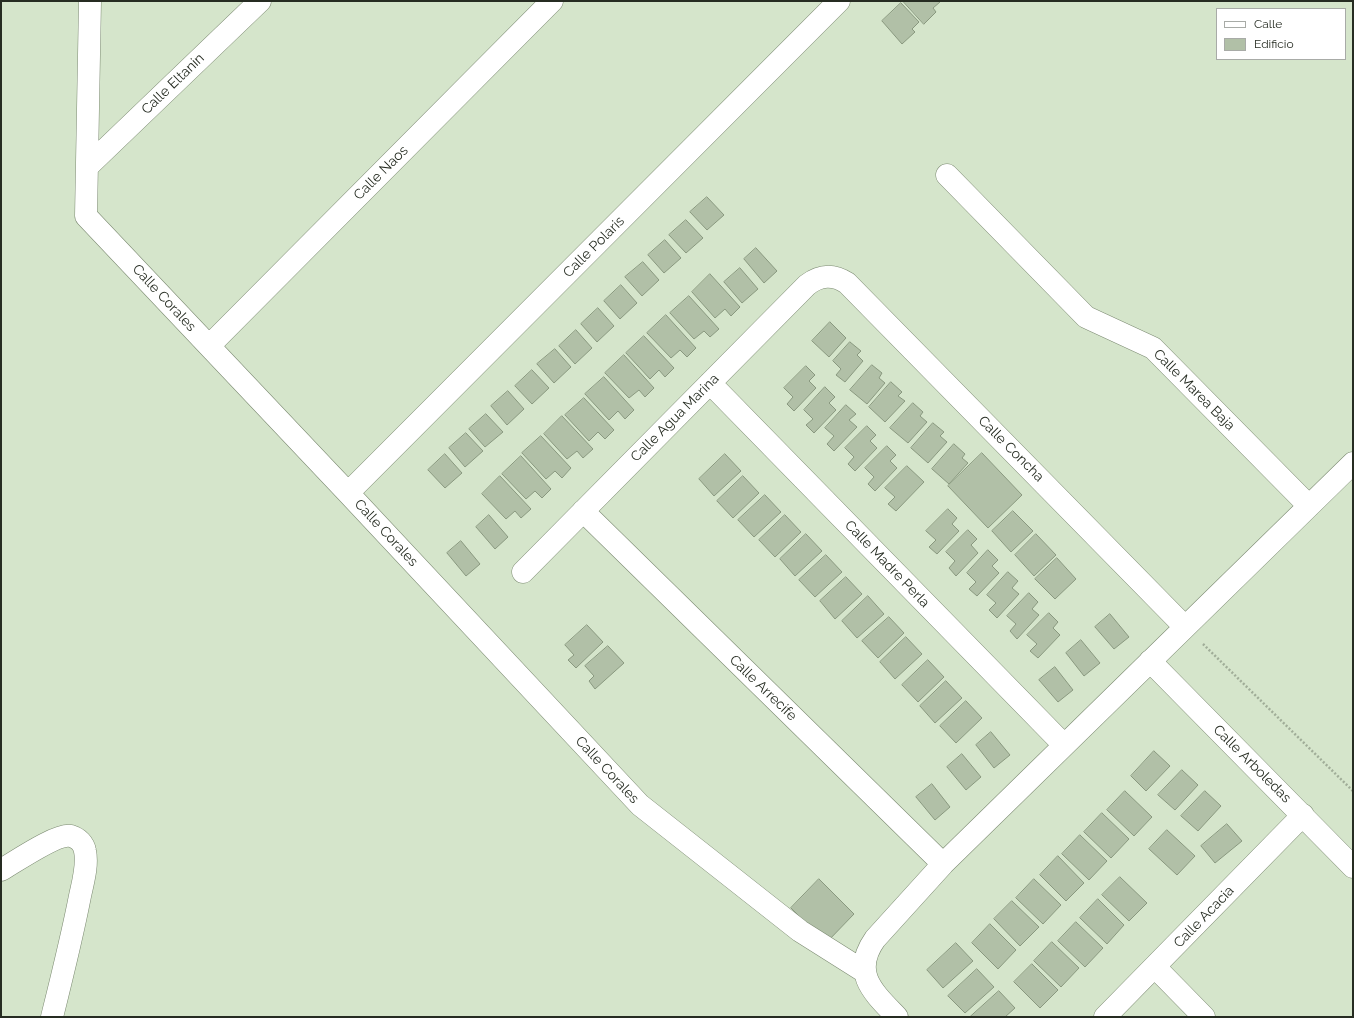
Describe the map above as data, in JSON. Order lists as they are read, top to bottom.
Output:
{
  "streets": {
    "street": [
      "Calle Eltanin",
      "Calle Naos",
      "Calle Polaris",
      "Calle Corales",
      "Calle Marea Baja",
      "Calle Agua Marina",
      "Calle Concha",
      "Calle Madre Perla",
      "Calle Arrecife",
      "Calle Arboledas",
      "Calle Acacia"
    ]
  },
  "crossings": [
    ["Calle Eltanin", "Calle Corales"],
    ["Calle Naos", "Calle Corales"],
    ["Calle Polaris", "Calle Corales"],
    ["Calle Agua Marina", "Calle Concha"],
    ["Calle Agua Marina", "Calle Madre Perla"],
    ["Calle Agua Marina", "Calle Arrecife"],
    ["Calle Arboledas", "Calle Acacia"]
  ],
  "legend": ["Calle", "Edificio"]
}
